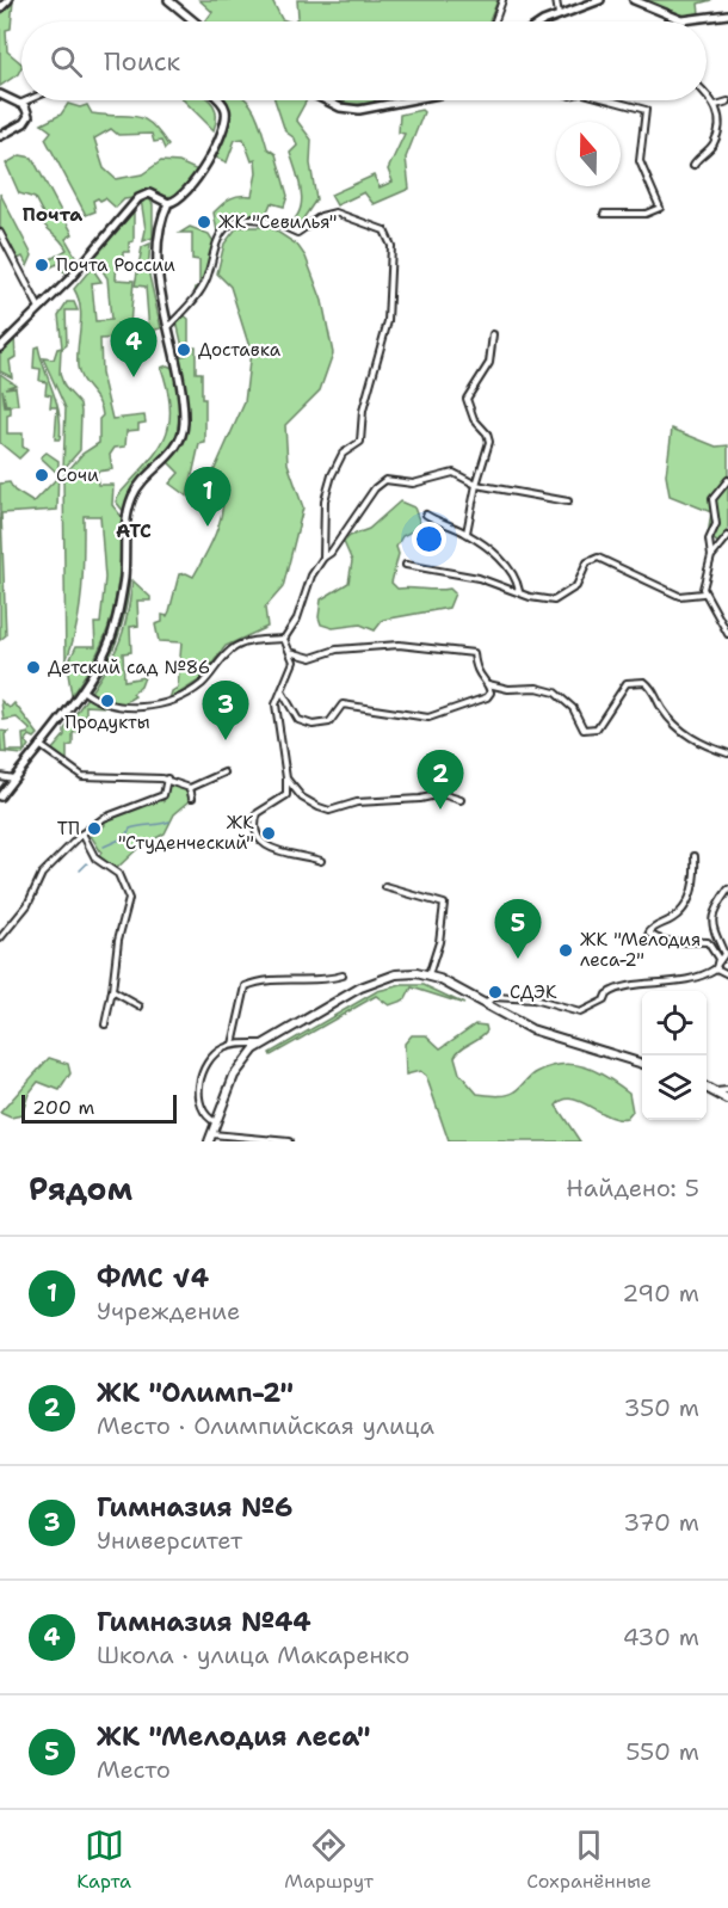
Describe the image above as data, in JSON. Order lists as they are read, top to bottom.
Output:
{
  "districts": ["Почта", "АТС"],
  "places": [
    "ЖК \"Севилья\"",
    "Почта России",
    "Доставка",
    "Сочи",
    "Детский сад №86",
    "Продукты",
    "ТП",
    "ЖК \"Студенческий\"",
    "ЖК \"Мелодия леса-2\"",
    "СДЭК"
  ],
  "scale_bar": "200 m",
  "north": "top",
  "page": {
    "search": "Поиск",
    "pins": [
      "4",
      "1",
      "3",
      "2",
      "5"
    ],
    "scale": "200 m",
    "heading": ["Рядом", "Найдено: 5"],
    "list": [
      {
        "mark": "1",
        "name": "ФМС √4",
        "note": "Учреждение",
        "value": "290 m"
      },
      {
        "mark": "2",
        "name": "ЖК \"Олимп-2\"",
        "note": "Место · Олимпийская улица",
        "value": "350 m"
      },
      {
        "mark": "3",
        "name": "Гимназия №6",
        "note": "Университет",
        "value": "370 m"
      },
      {
        "mark": "4",
        "name": "Гимназия №44",
        "note": "Школа · улица Макаренко",
        "value": "430 m"
      },
      {
        "mark": "5",
        "name": "ЖК \"Мелодия леса\"",
        "note": "Место",
        "value": "550 m"
      }
    ],
    "nav": ["Карта", "Маршрут", "Сохранённые"]
  }
}
